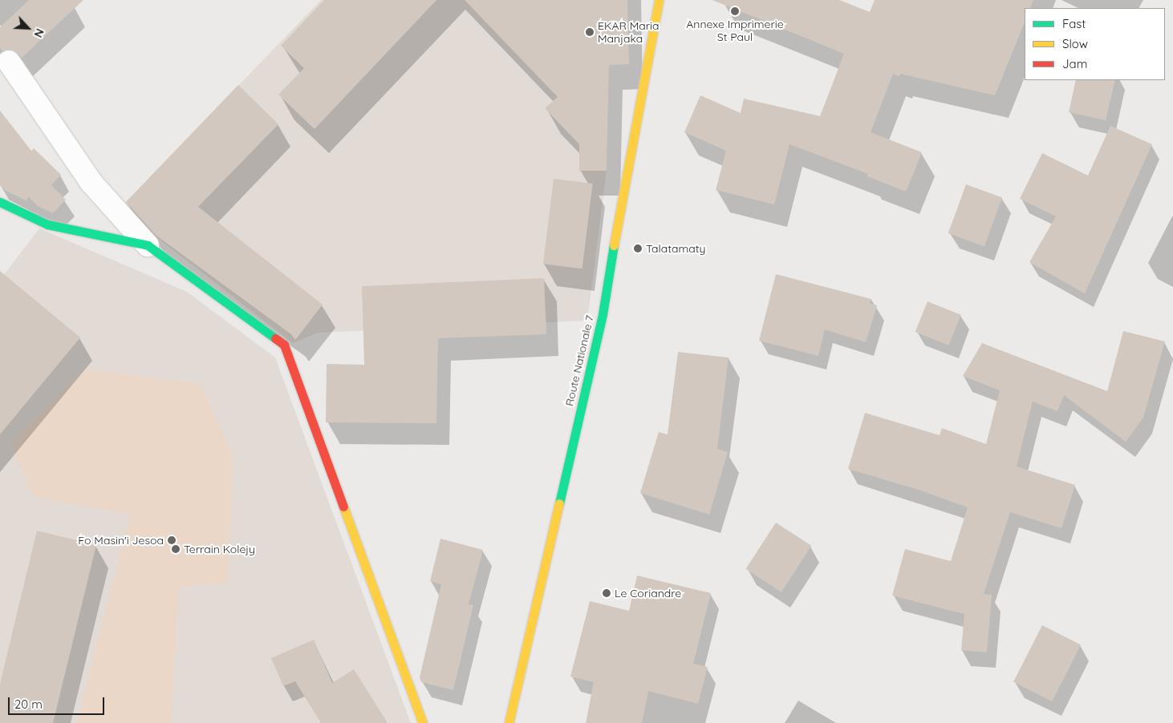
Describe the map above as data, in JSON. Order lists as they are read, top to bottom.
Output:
{
  "streets": {
    "main road": ["Route Nationale 7"]
  },
  "places": [
    "Annexe Imprimerie St Paul",
    "EKAR Maria Manjaka",
    "Talatamaty",
    "Fo Masin'i Jesoa",
    "Terrain Kolejy",
    "Le Coriandre"
  ],
  "legend": ["Fast", "Slow", "Jam"],
  "scale_bar": "20 m",
  "north": "bottom right"
}
